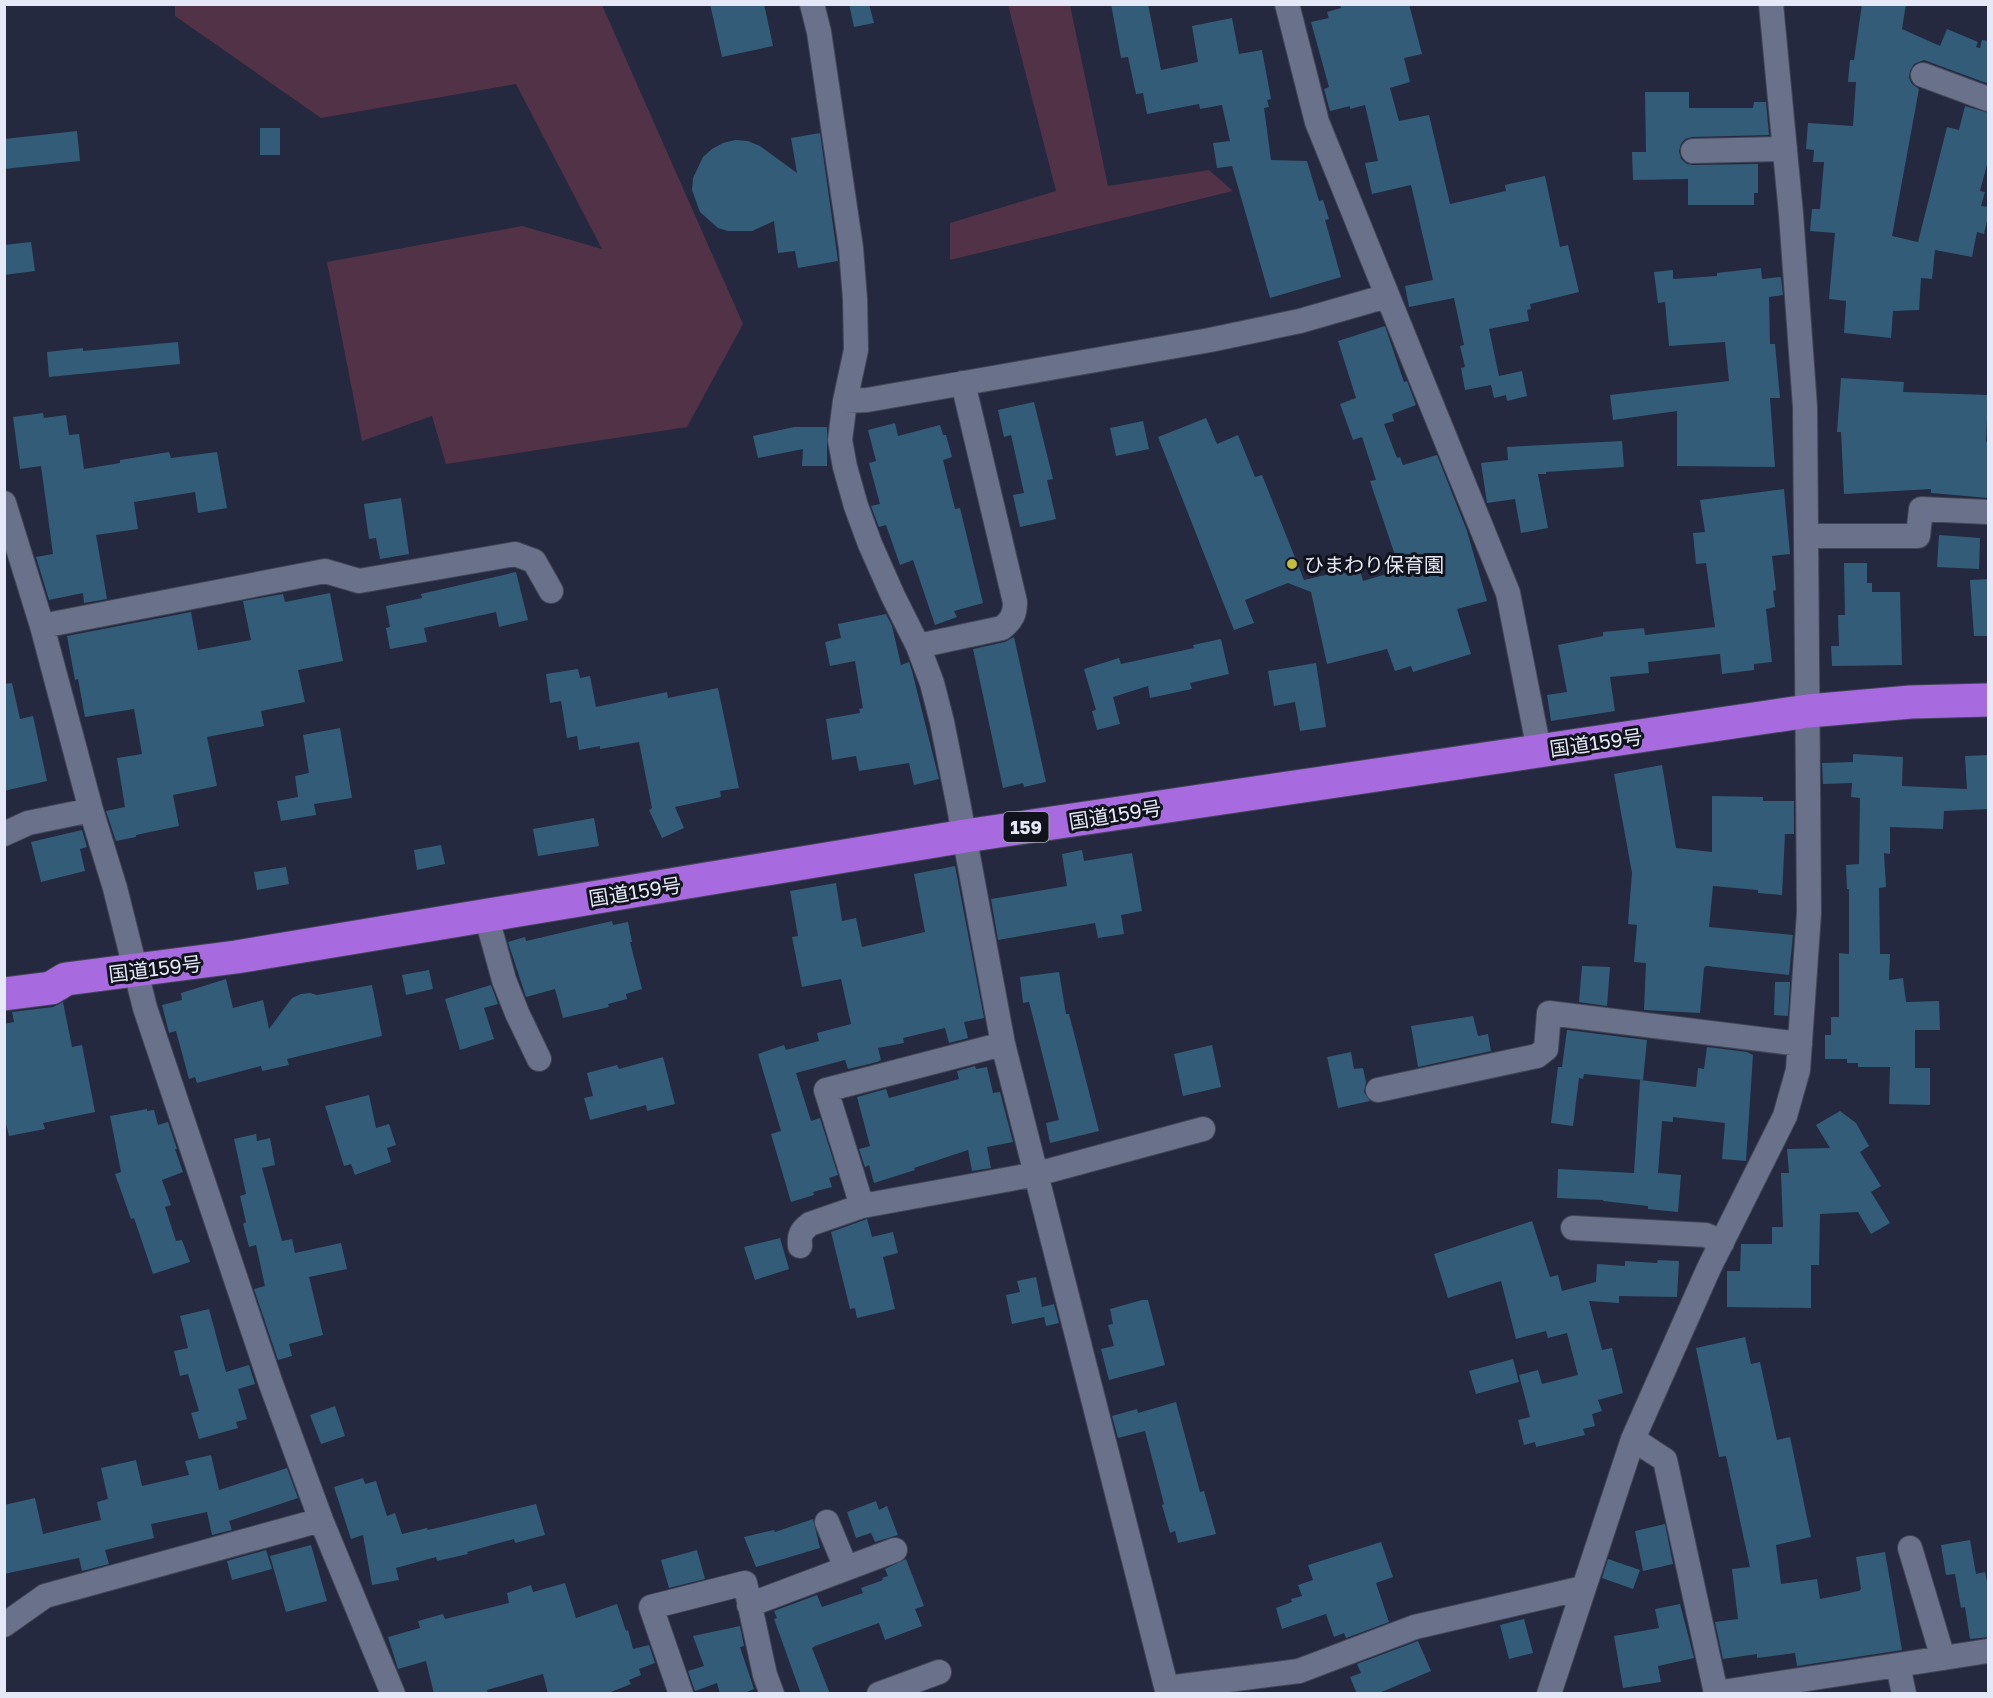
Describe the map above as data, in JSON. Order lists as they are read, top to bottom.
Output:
{
  "streets": {
    "highway": ["国道159号", "159"]
  },
  "places": ["ひまわり保育園"]
}
